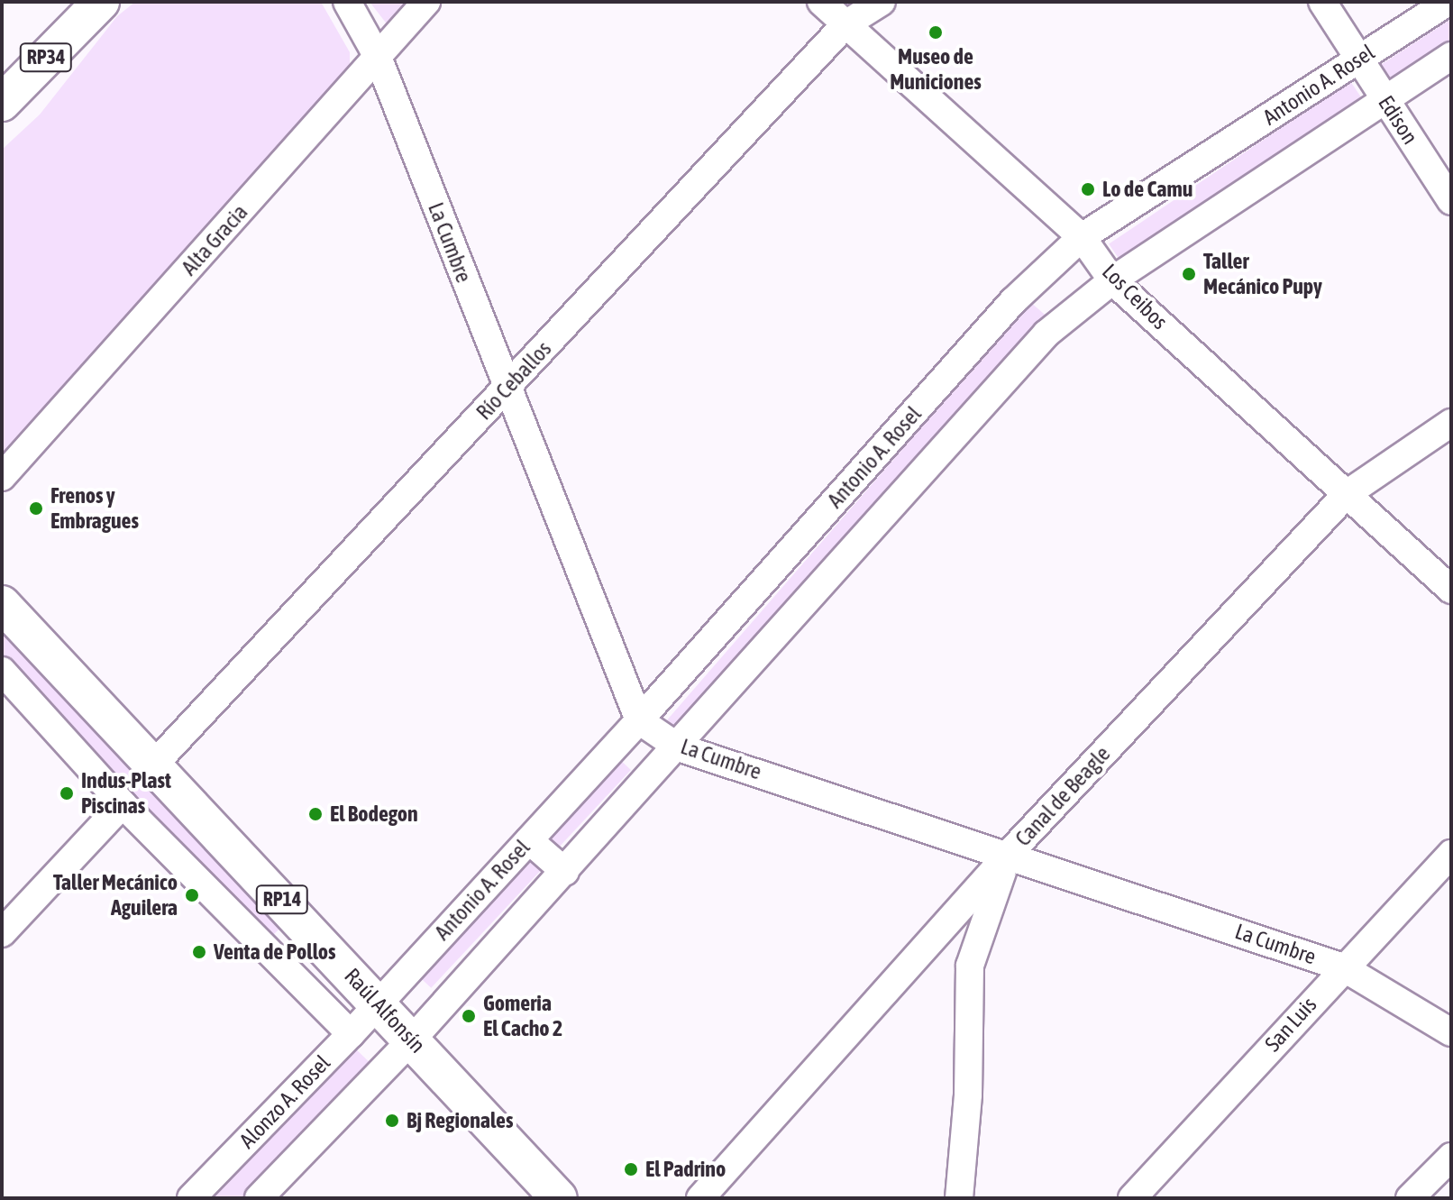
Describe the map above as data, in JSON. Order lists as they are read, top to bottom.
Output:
{
  "streets": {
    "main road": ["RP34", "RP14", "Raúl Alfonsín"],
    "street": [
      "Antonio A. Rosel",
      "Edison",
      "Alta Gracia",
      "La Cumbre",
      "Los Ceibos",
      "Río Ceballos",
      "Canal de Beagle",
      "San Luis",
      "Alonzo A. Rosel"
    ]
  },
  "crossings": [
    ["Antonio A. Rosel", "Edison"],
    ["Antonio A. Rosel", "La Cumbre"],
    ["Antonio A. Rosel", "Los Ceibos"],
    ["Antonio A. Rosel", "Raúl Alfonsín"],
    ["Antonio A. Rosel", "Alonzo A. Rosel"],
    ["Alta Gracia", "La Cumbre"],
    ["La Cumbre", "Río Ceballos"],
    ["La Cumbre", "Canal de Beagle"],
    ["La Cumbre", "San Luis"],
    ["Los Ceibos", "Río Ceballos"],
    ["Los Ceibos", "Canal de Beagle"],
    ["Río Ceballos", "Raúl Alfonsín"],
    ["Raúl Alfonsín", "Alonzo A. Rosel"]
  ],
  "places": [
    "Museo de Municiones",
    "Lo de Camu",
    "Taller Mecánico Pupy",
    "Frenos y Embragues",
    "Indus-Plast Piscinas",
    "El Bodegon",
    "Taller Mecánico Aguilera",
    "Venta de Pollos",
    "Gomeria El Cacho 2",
    "Bj Regionales",
    "El Padrino"
  ]
}
